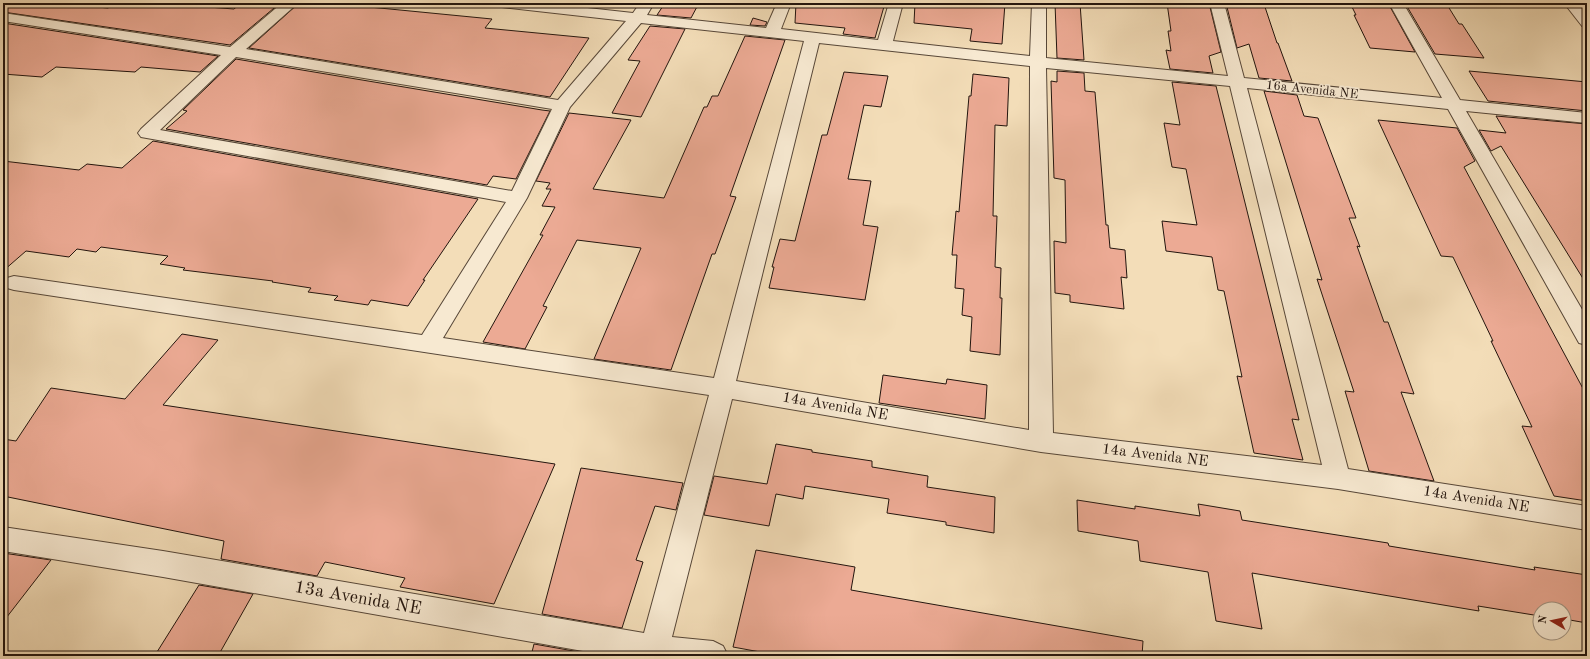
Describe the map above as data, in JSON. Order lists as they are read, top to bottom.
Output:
{
  "streets": {
    "street": ["16a Avenida NE", "14a Avenida NE", "13a Avenida NE"]
  },
  "north": "left"
}
